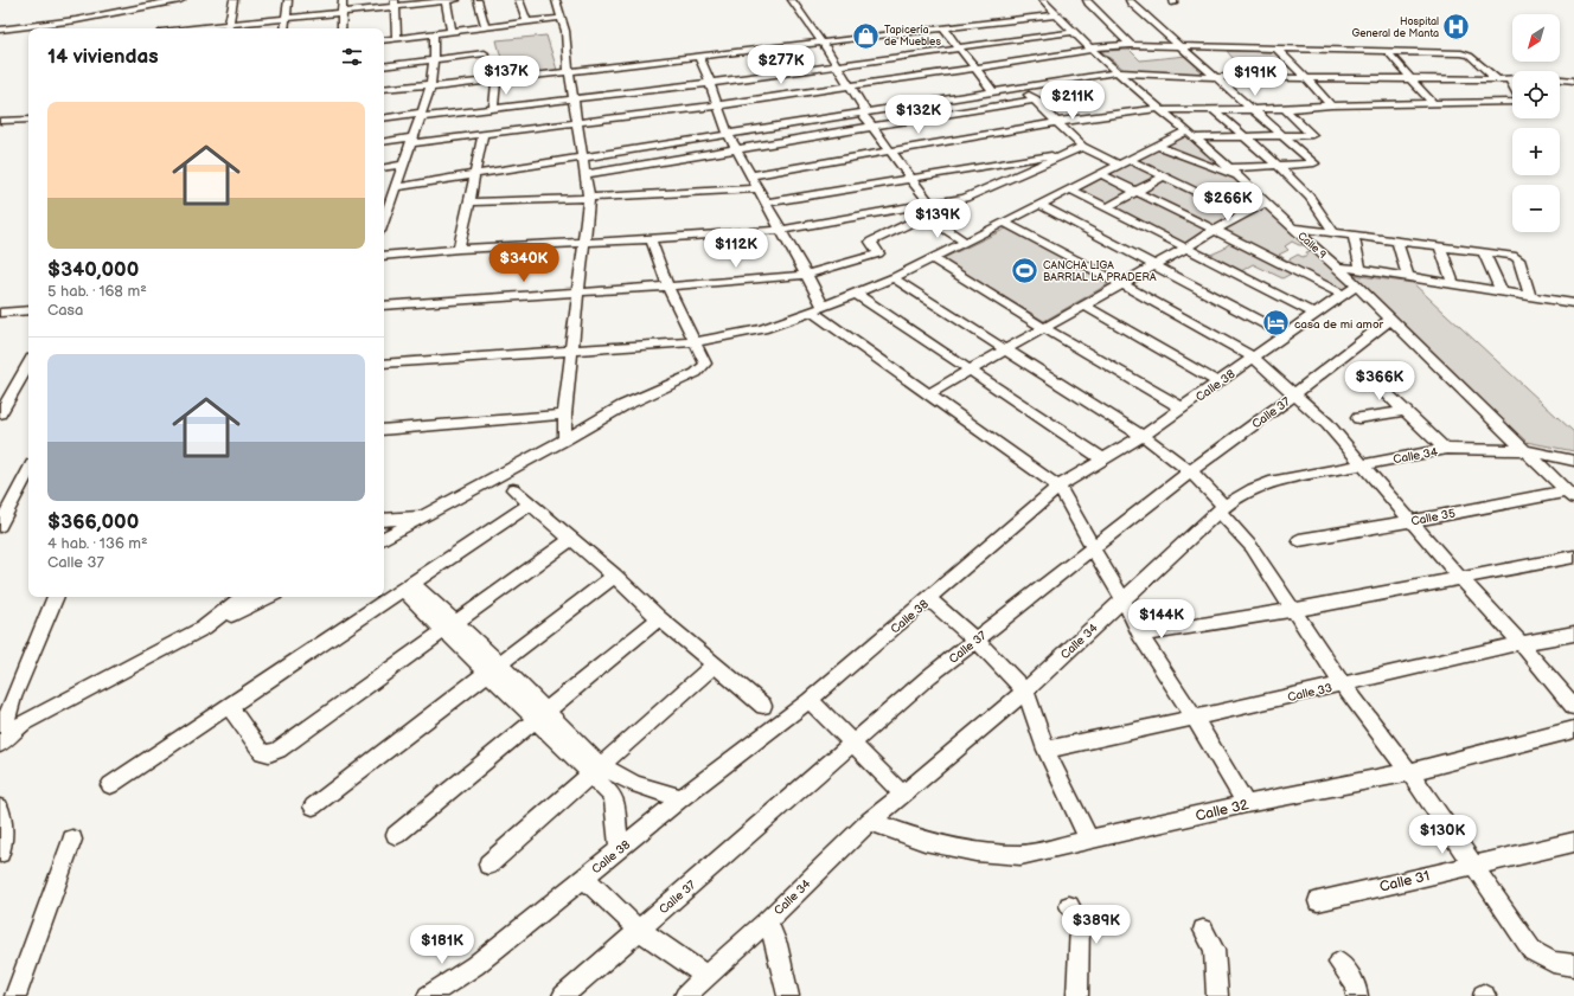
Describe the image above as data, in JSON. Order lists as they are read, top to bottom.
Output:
{
  "streets": {
    "street": [
      "Calle 9",
      "Calle 38",
      "Calle 37",
      "Calle 34",
      "Calle 35",
      "Calle 33",
      "Calle 32",
      "Calle 31"
    ]
  },
  "crossings": [
    ["Calle 9", "Calle 38"],
    ["Calle 9", "Calle 37"],
    ["Calle 9", "Calle 34"],
    ["Calle 9", "Calle 35"],
    ["Calle 34", "Calle 32"]
  ],
  "places": {
    "hospital": ["Hospital General de Manta"],
    "shop": ["Tapicería de Muebles"],
    "sports": ["CANCHA LIGA BARRIAL LA PRADERA"],
    "hotel": ["casa de mi amor"]
  },
  "north": "bottom left",
  "page": {
    "map_buttons": ["+", "−"],
    "heading": "14 viviendas",
    "price": [
      "$277K",
      "$137K",
      "$191K",
      "$211K",
      "$132K",
      "$266K",
      "$139K",
      "$112K",
      "$340K",
      "$366K",
      "$144K",
      "$130K",
      "$389K",
      "$181K"
    ],
    "list": [
      {
        "name": "$340,000",
        "note": "5 hab. · 168 m² · Casa"
      },
      {
        "name": "$366,000",
        "note": "4 hab. · 136 m² · Calle 37"
      }
    ]
  }
}
